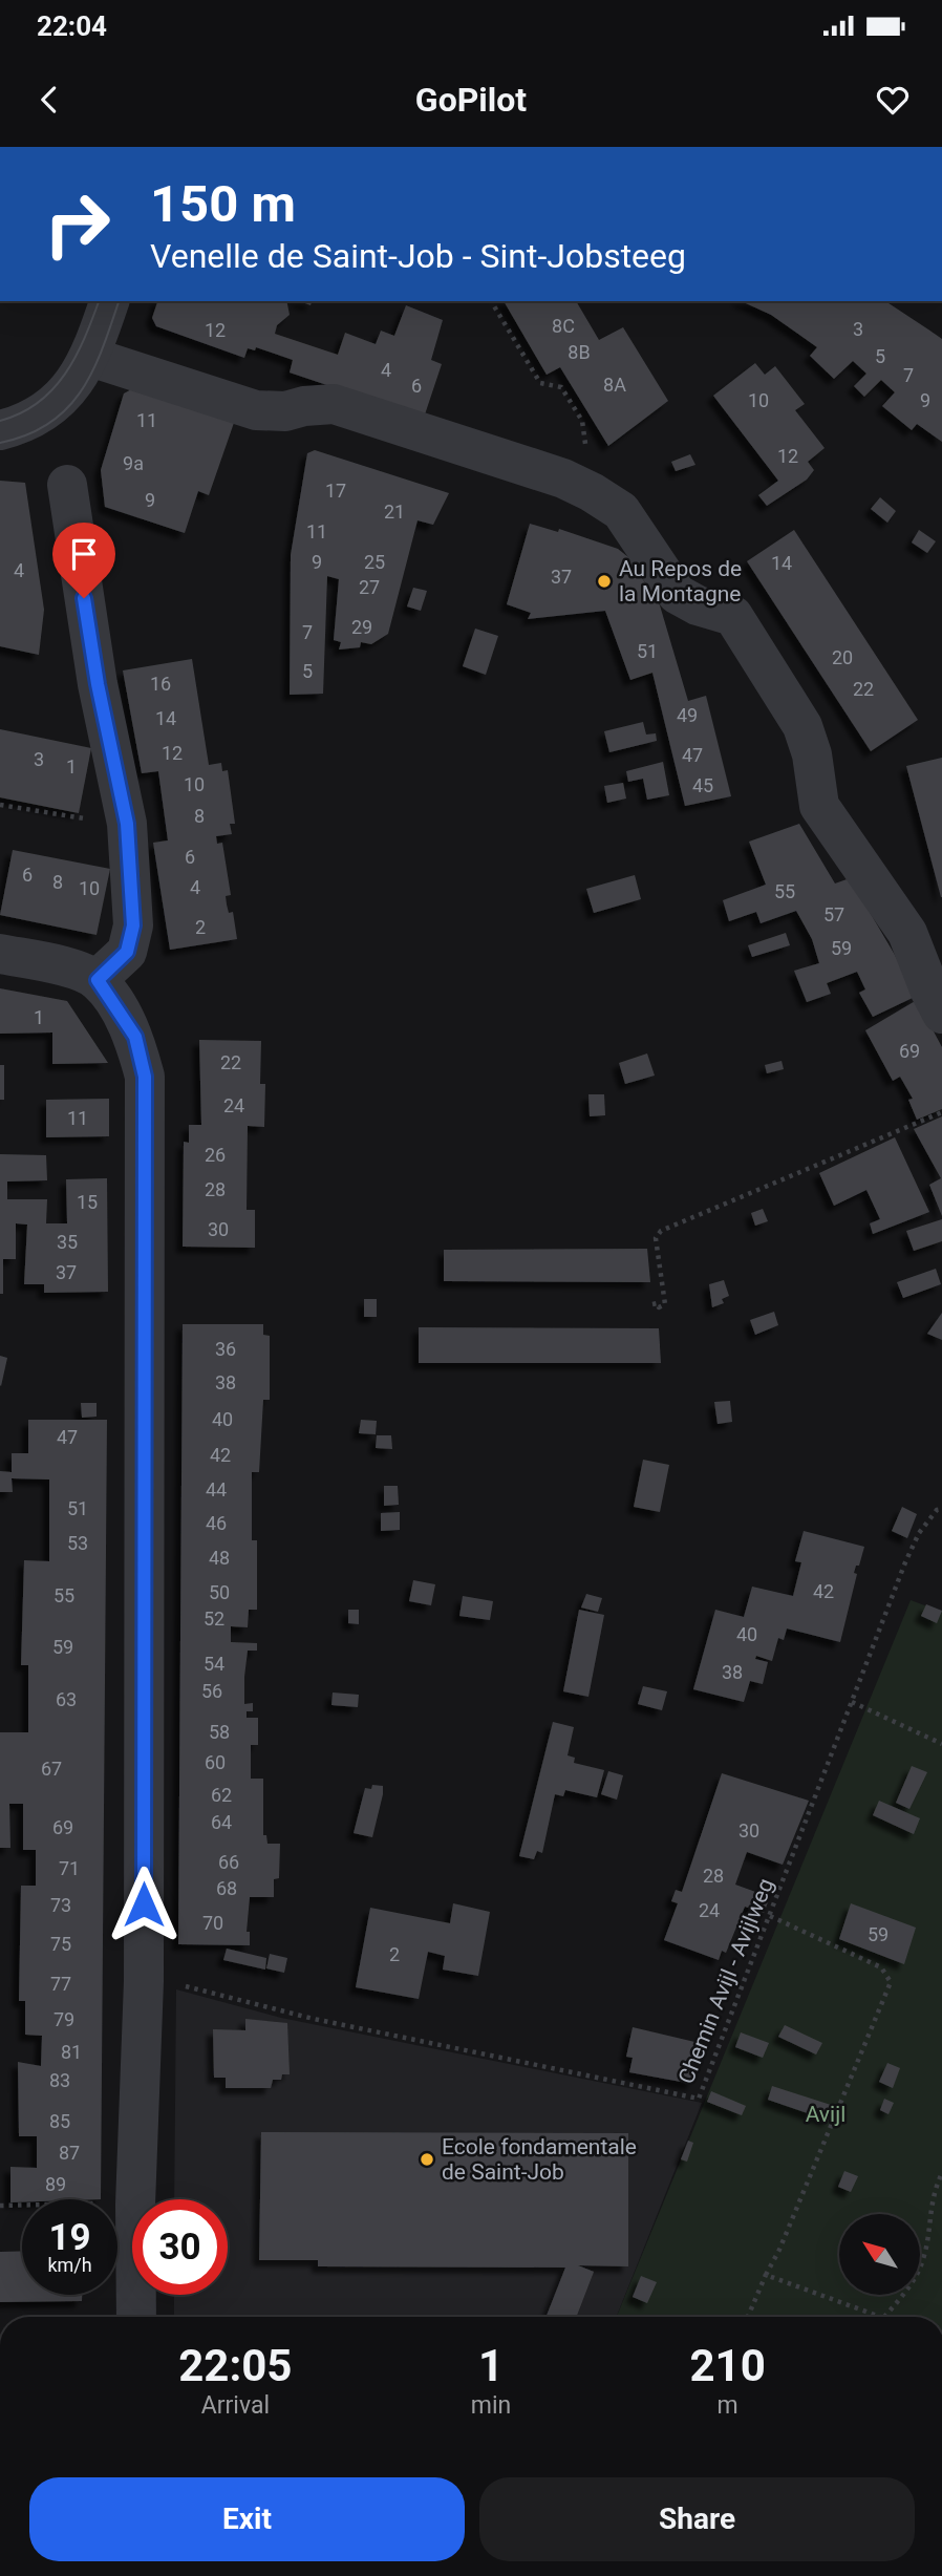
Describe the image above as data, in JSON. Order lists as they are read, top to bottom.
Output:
{
  "streets": {
    "path": ["Chemin Avijl - Avijlweg"]
  },
  "parks": ["Avijl"],
  "places": ["Au Repos de la Montagne", "Ecole fondamentale de Saint-Job"],
  "house_numbers": [
    "8C",
    "3",
    "12",
    "8B",
    "5",
    "4",
    "7",
    "8A",
    "6",
    "10",
    "9",
    "11",
    "12",
    "9a",
    "17",
    "9",
    "21",
    "11",
    "9",
    "25",
    "14",
    "4",
    "37",
    "27",
    "29",
    "7",
    "51",
    "20",
    "5",
    "16",
    "22",
    "49",
    "14",
    "12",
    "47",
    "3",
    "1",
    "10",
    "45",
    "8",
    "6",
    "6",
    "8",
    "4",
    "10",
    "55",
    "57",
    "2",
    "59",
    "1",
    "69",
    "22",
    "24",
    "11",
    "26",
    "28",
    "15",
    "30",
    "35",
    "37",
    "36",
    "38",
    "40",
    "47",
    "42",
    "44",
    "51",
    "46",
    "53",
    "48",
    "42",
    "50",
    "55",
    "52",
    "40",
    "59",
    "54",
    "38",
    "56",
    "63",
    "58",
    "60",
    "67",
    "62",
    "64",
    "69",
    "30",
    "66",
    "71",
    "28",
    "68",
    "73",
    "24",
    "70",
    "59",
    "75",
    "2",
    "77",
    "79",
    "81",
    "83",
    "85",
    "87",
    "89"
  ],
  "north": "top left",
  "page": {
    "status": "22:04",
    "header": "GoPilot",
    "turn": ["150 m", "Venelle de Saint-Job - Sint-Jobsteeg"],
    "speed": "19 km/h",
    "limit": "30",
    "eta": [
      "22:05",
      "Arrival",
      "1",
      "min",
      "210",
      "m"
    ],
    "buttons": ["Exit", "Share"]
  }
}
